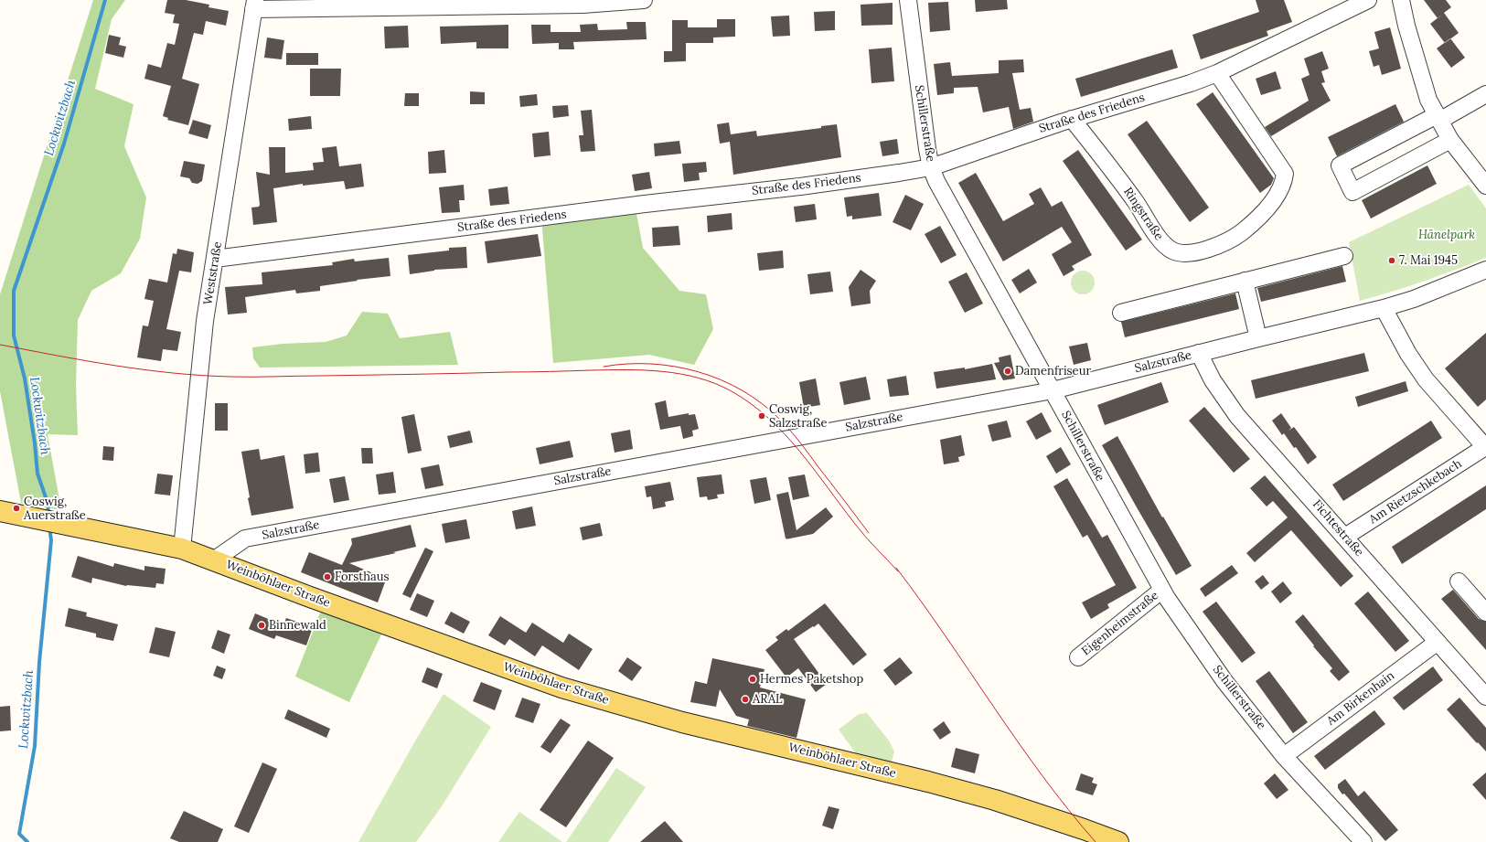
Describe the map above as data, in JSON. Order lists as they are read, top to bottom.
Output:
{
  "streets": {
    "main road": ["Weinböhlaer Straße"],
    "street": [
      "Straße des Friedens",
      "Schillerstraße",
      "Ringstraße",
      "Weststraße",
      "Salzstraße",
      "Am Rietzschkebach",
      "Fichtestraße",
      "Eigenheimstraße",
      "Am Birkenhain"
    ]
  },
  "crossings": [
    ["Straße des Friedens", "Schillerstraße"],
    ["Straße des Friedens", "Ringstraße"],
    ["Straße des Friedens", "Weststraße"],
    ["Schillerstraße", "Salzstraße"],
    ["Schillerstraße", "Eigenheimstraße"],
    ["Schillerstraße", "Am Birkenhain"],
    ["Weststraße", "Weinböhlaer Straße"],
    ["Salzstraße", "Fichtestraße"],
    ["Salzstraße", "Weinböhlaer Straße"],
    ["Am Rietzschkebach", "Fichtestraße"],
    ["Fichtestraße", "Am Birkenhain"]
  ],
  "water": ["Lockwitzbach"],
  "parks": ["Hänelpark"],
  "places": [
    "7. Mai 1945",
    "Damenfriseur",
    "Coswig, Salzstraße",
    "Coswig, Auerstraße",
    "Forsthaus",
    "Binnewald",
    "Hermes Paketshop",
    "ARAL"
  ]
}
